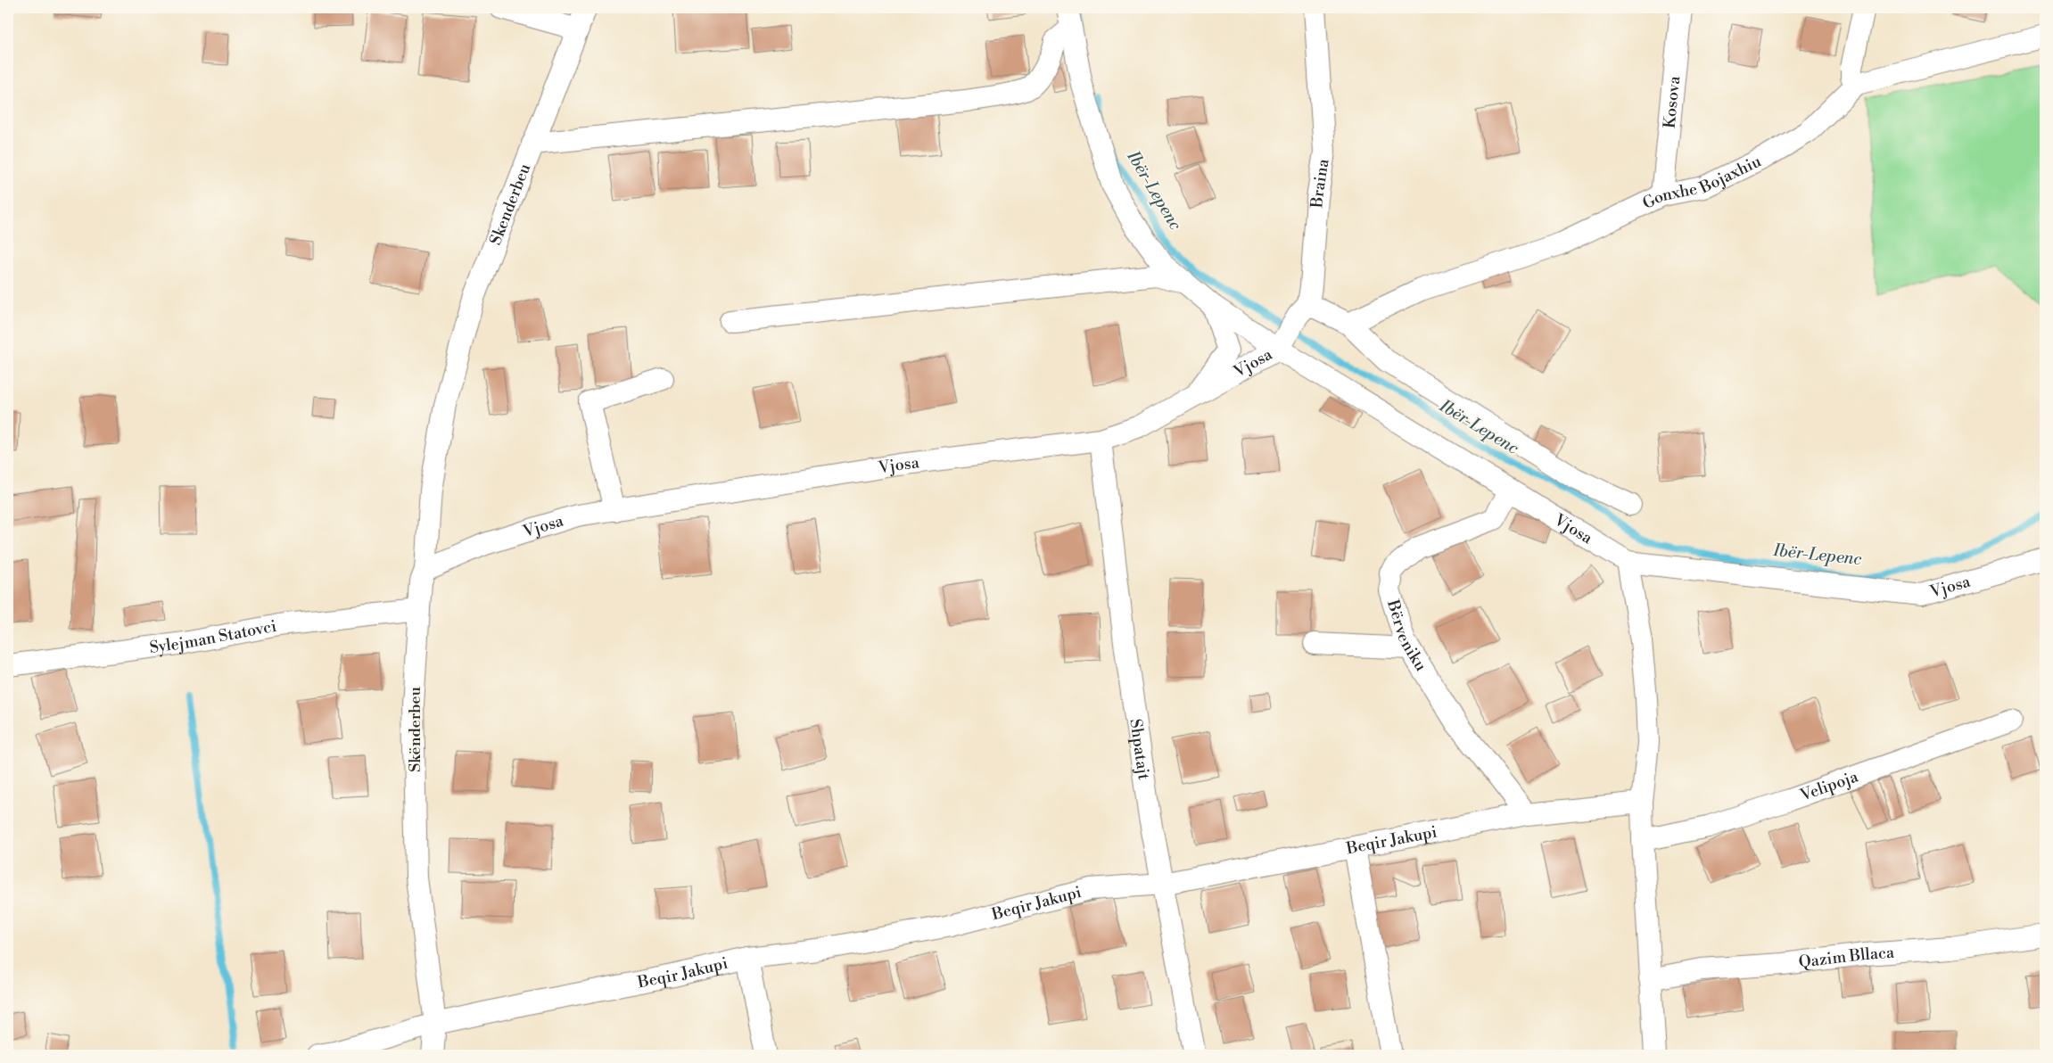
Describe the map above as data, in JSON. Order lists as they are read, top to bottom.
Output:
{
  "streets": {
    "street": [
      "Kosova",
      "Gonxhe Bojaxhiu",
      "Braina",
      "Skenderbeu",
      "Vjosa",
      "Bërveniku",
      "Sylejman Statovci",
      "Skënderbeu",
      "Shpatajt",
      "Velipoja",
      "Beqir Jakupi",
      "Qazim Bllaca"
    ]
  },
  "crossings": [
    ["Kosova", "Gonxhe Bojaxhiu"],
    ["Braina", "Vjosa"],
    ["Skenderbeu", "Skënderbeu"],
    ["Vjosa", "Bërveniku"],
    ["Vjosa", "Skënderbeu"],
    ["Vjosa", "Shpatajt"],
    ["Bërveniku", "Beqir Jakupi"],
    ["Sylejman Statovci", "Skënderbeu"],
    ["Skënderbeu", "Beqir Jakupi"],
    ["Shpatajt", "Beqir Jakupi"]
  ],
  "water": ["Ibër-Lepenc"]
}
